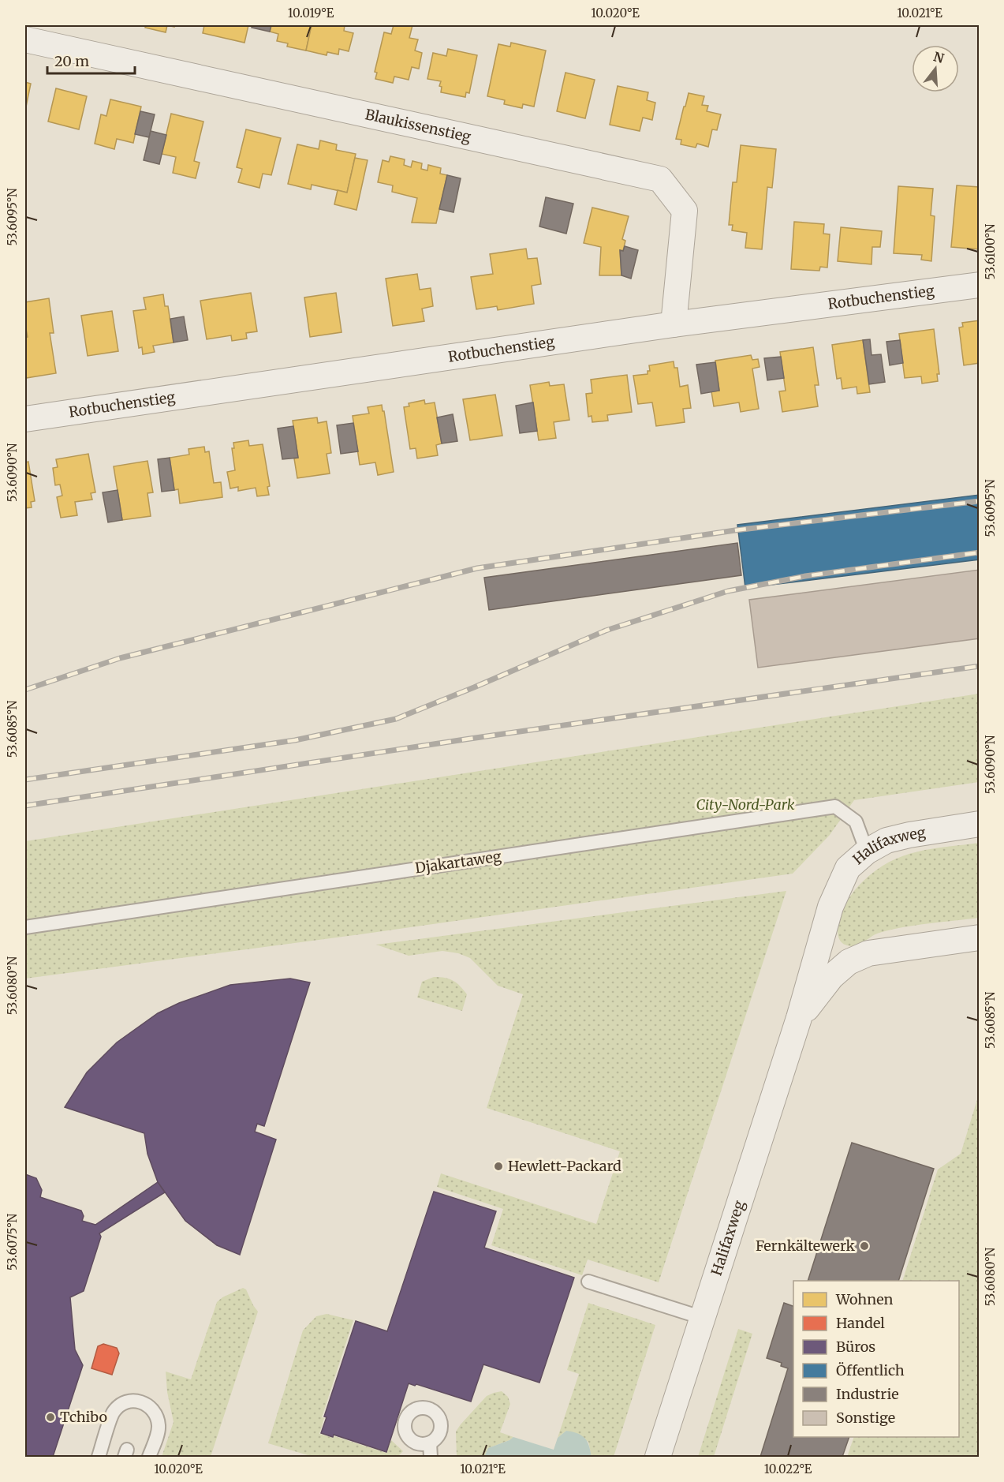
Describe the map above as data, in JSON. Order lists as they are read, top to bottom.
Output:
{
  "streets": {
    "street": ["Blaukissenstieg", "Rotbuchenstieg", "Halifaxweg"],
    "lane": ["Djakartaweg"]
  },
  "crossings": [
    ["Blaukissenstieg", "Rotbuchenstieg"],
    ["Halifaxweg", "Djakartaweg"]
  ],
  "parks": ["City-Nord-Park"],
  "places": ["Hewlett-Packard", "Fernkältewerk", "Tchibo"],
  "legend": [
    "Wohnen",
    "Handel",
    "Büros",
    "Öffentlich",
    "Industrie",
    "Sonstige"
  ],
  "scale_bar": "20 m",
  "north": "top",
  "coordinates": [
    "10.019°E",
    "10.020°E",
    "10.021°E",
    "53.6095°N",
    "53.6100°N",
    "53.6090°N",
    "53.6085°N",
    "53.6080°N",
    "53.6075°N",
    "10.022°E"
  ]
}
